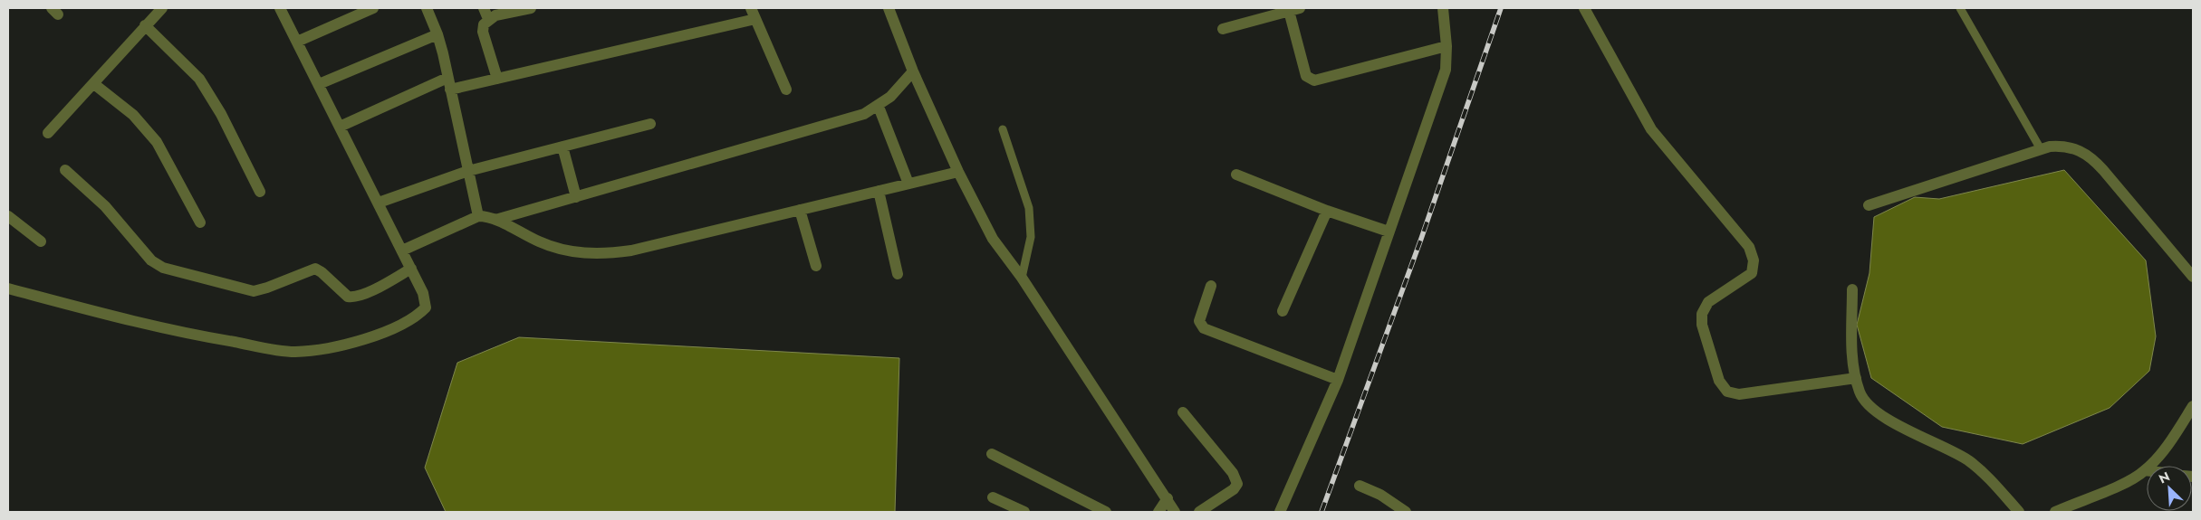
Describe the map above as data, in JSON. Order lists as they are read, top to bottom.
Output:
{
  "north": "top left"
}
